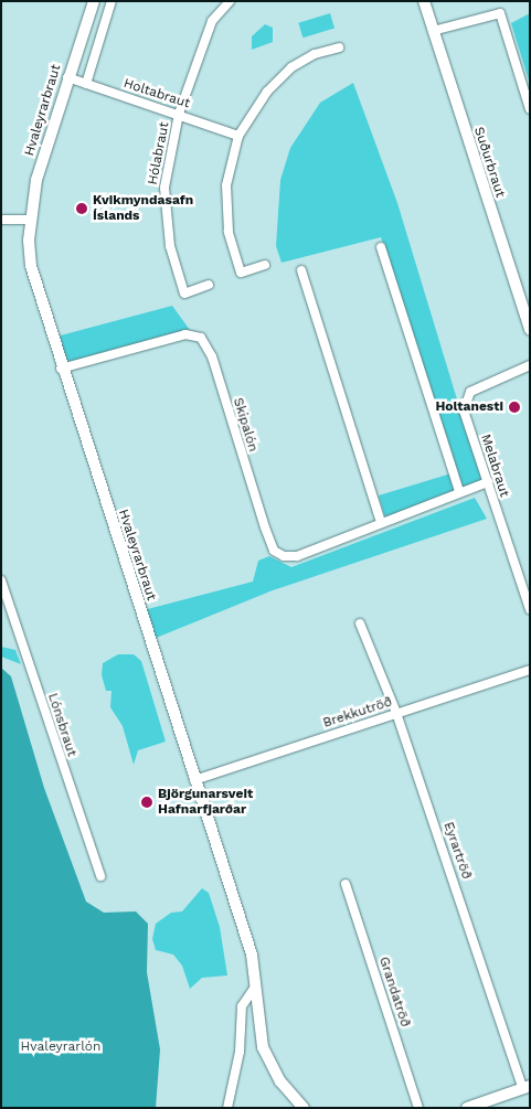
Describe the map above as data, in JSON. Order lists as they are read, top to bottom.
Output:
{
  "streets": {
    "street": [
      "Holtabraut",
      "Hvaleyrarbraut",
      "Hólabraut",
      "Suðurbraut",
      "Skipalón",
      "Melabraut",
      "Brekkutröð",
      "Lónsbraut",
      "Eyrartröð",
      "Grandatröð"
    ]
  },
  "crossings": [
    ["Holtabraut", "Hvaleyrarbraut"],
    ["Holtabraut", "Hólabraut"],
    ["Hvaleyrarbraut", "Skipalón"],
    ["Hvaleyrarbraut", "Brekkutröð"],
    ["Skipalón", "Melabraut"],
    ["Brekkutröð", "Eyrartröð"]
  ],
  "parks": ["Hvaleyrarlón"],
  "places": ["Kvikmyndasafn Íslands", "Holtanesti", "Björgunarsveit Hafnarfjarðar"]
}
